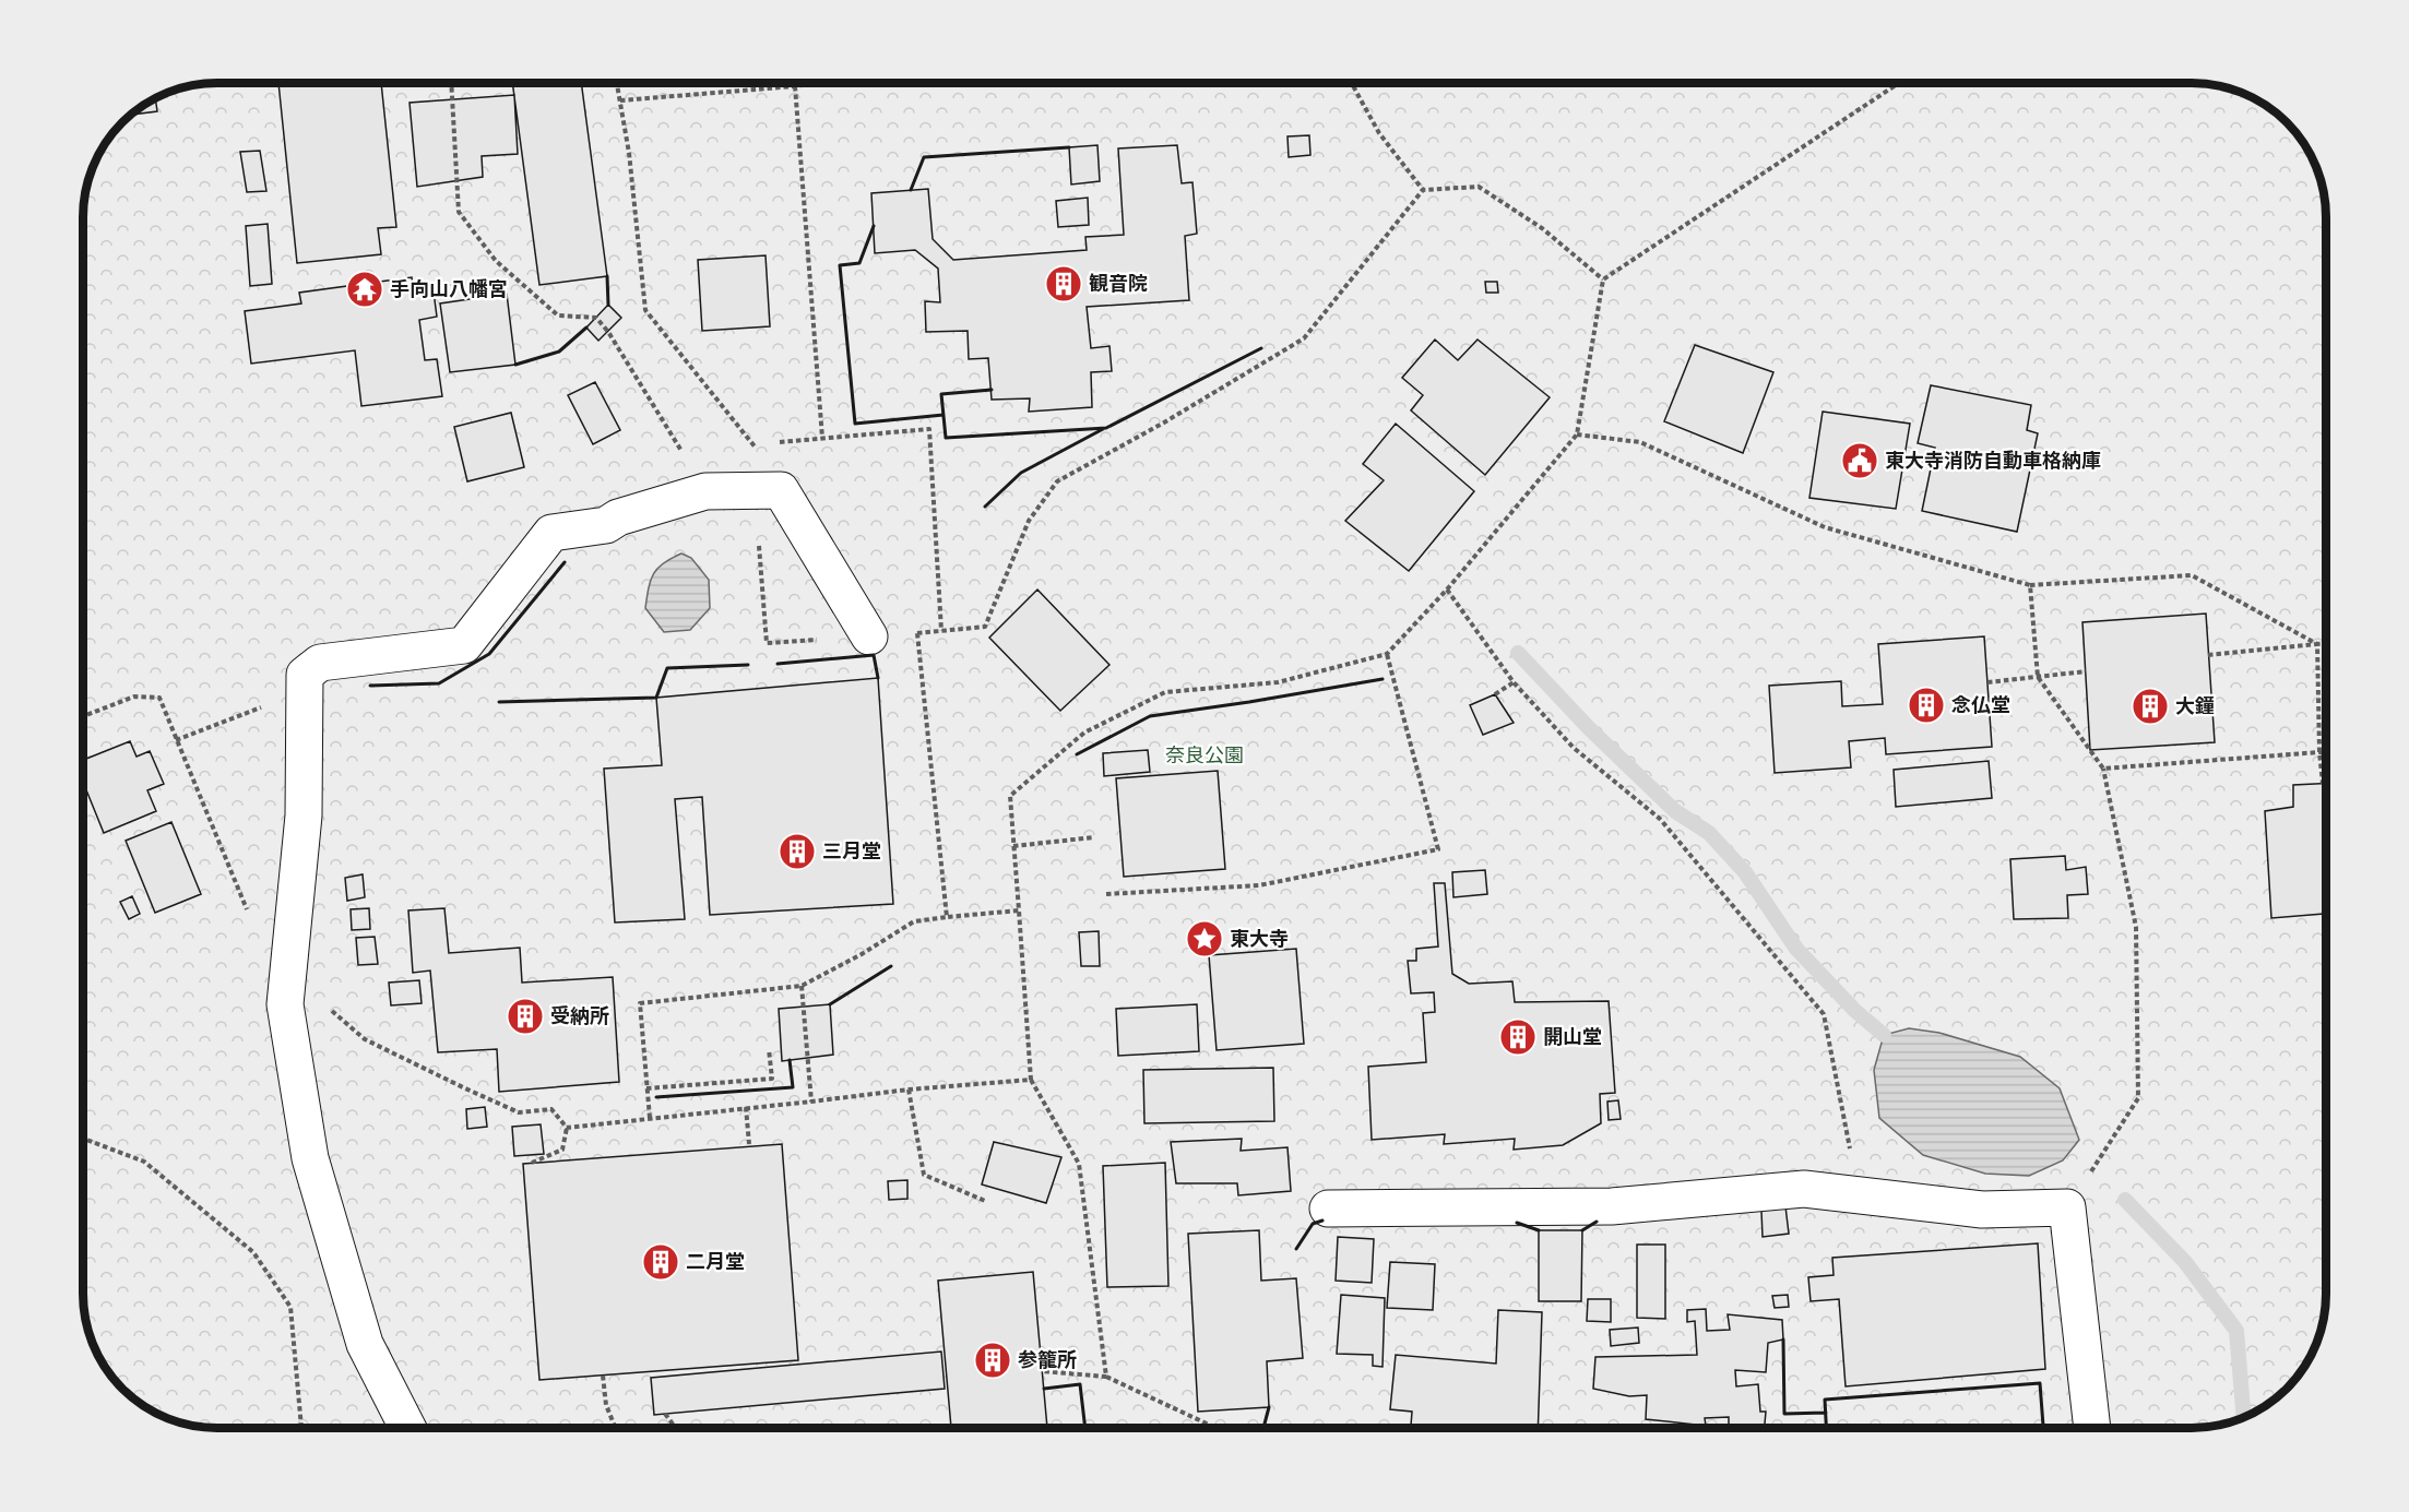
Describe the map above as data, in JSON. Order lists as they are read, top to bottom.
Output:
{
  "parks": ["奈良公園"],
  "places": {
    "building": [
      "観音院",
      "念仏堂",
      "大鐘",
      "三月堂",
      "受納所",
      "開山堂",
      "二月堂",
      "参籠所"
    ],
    "temple": ["手向山八幡宮"],
    "public building": ["東大寺消防自動車格納庫"],
    "place": ["東大寺"]
  }
}
